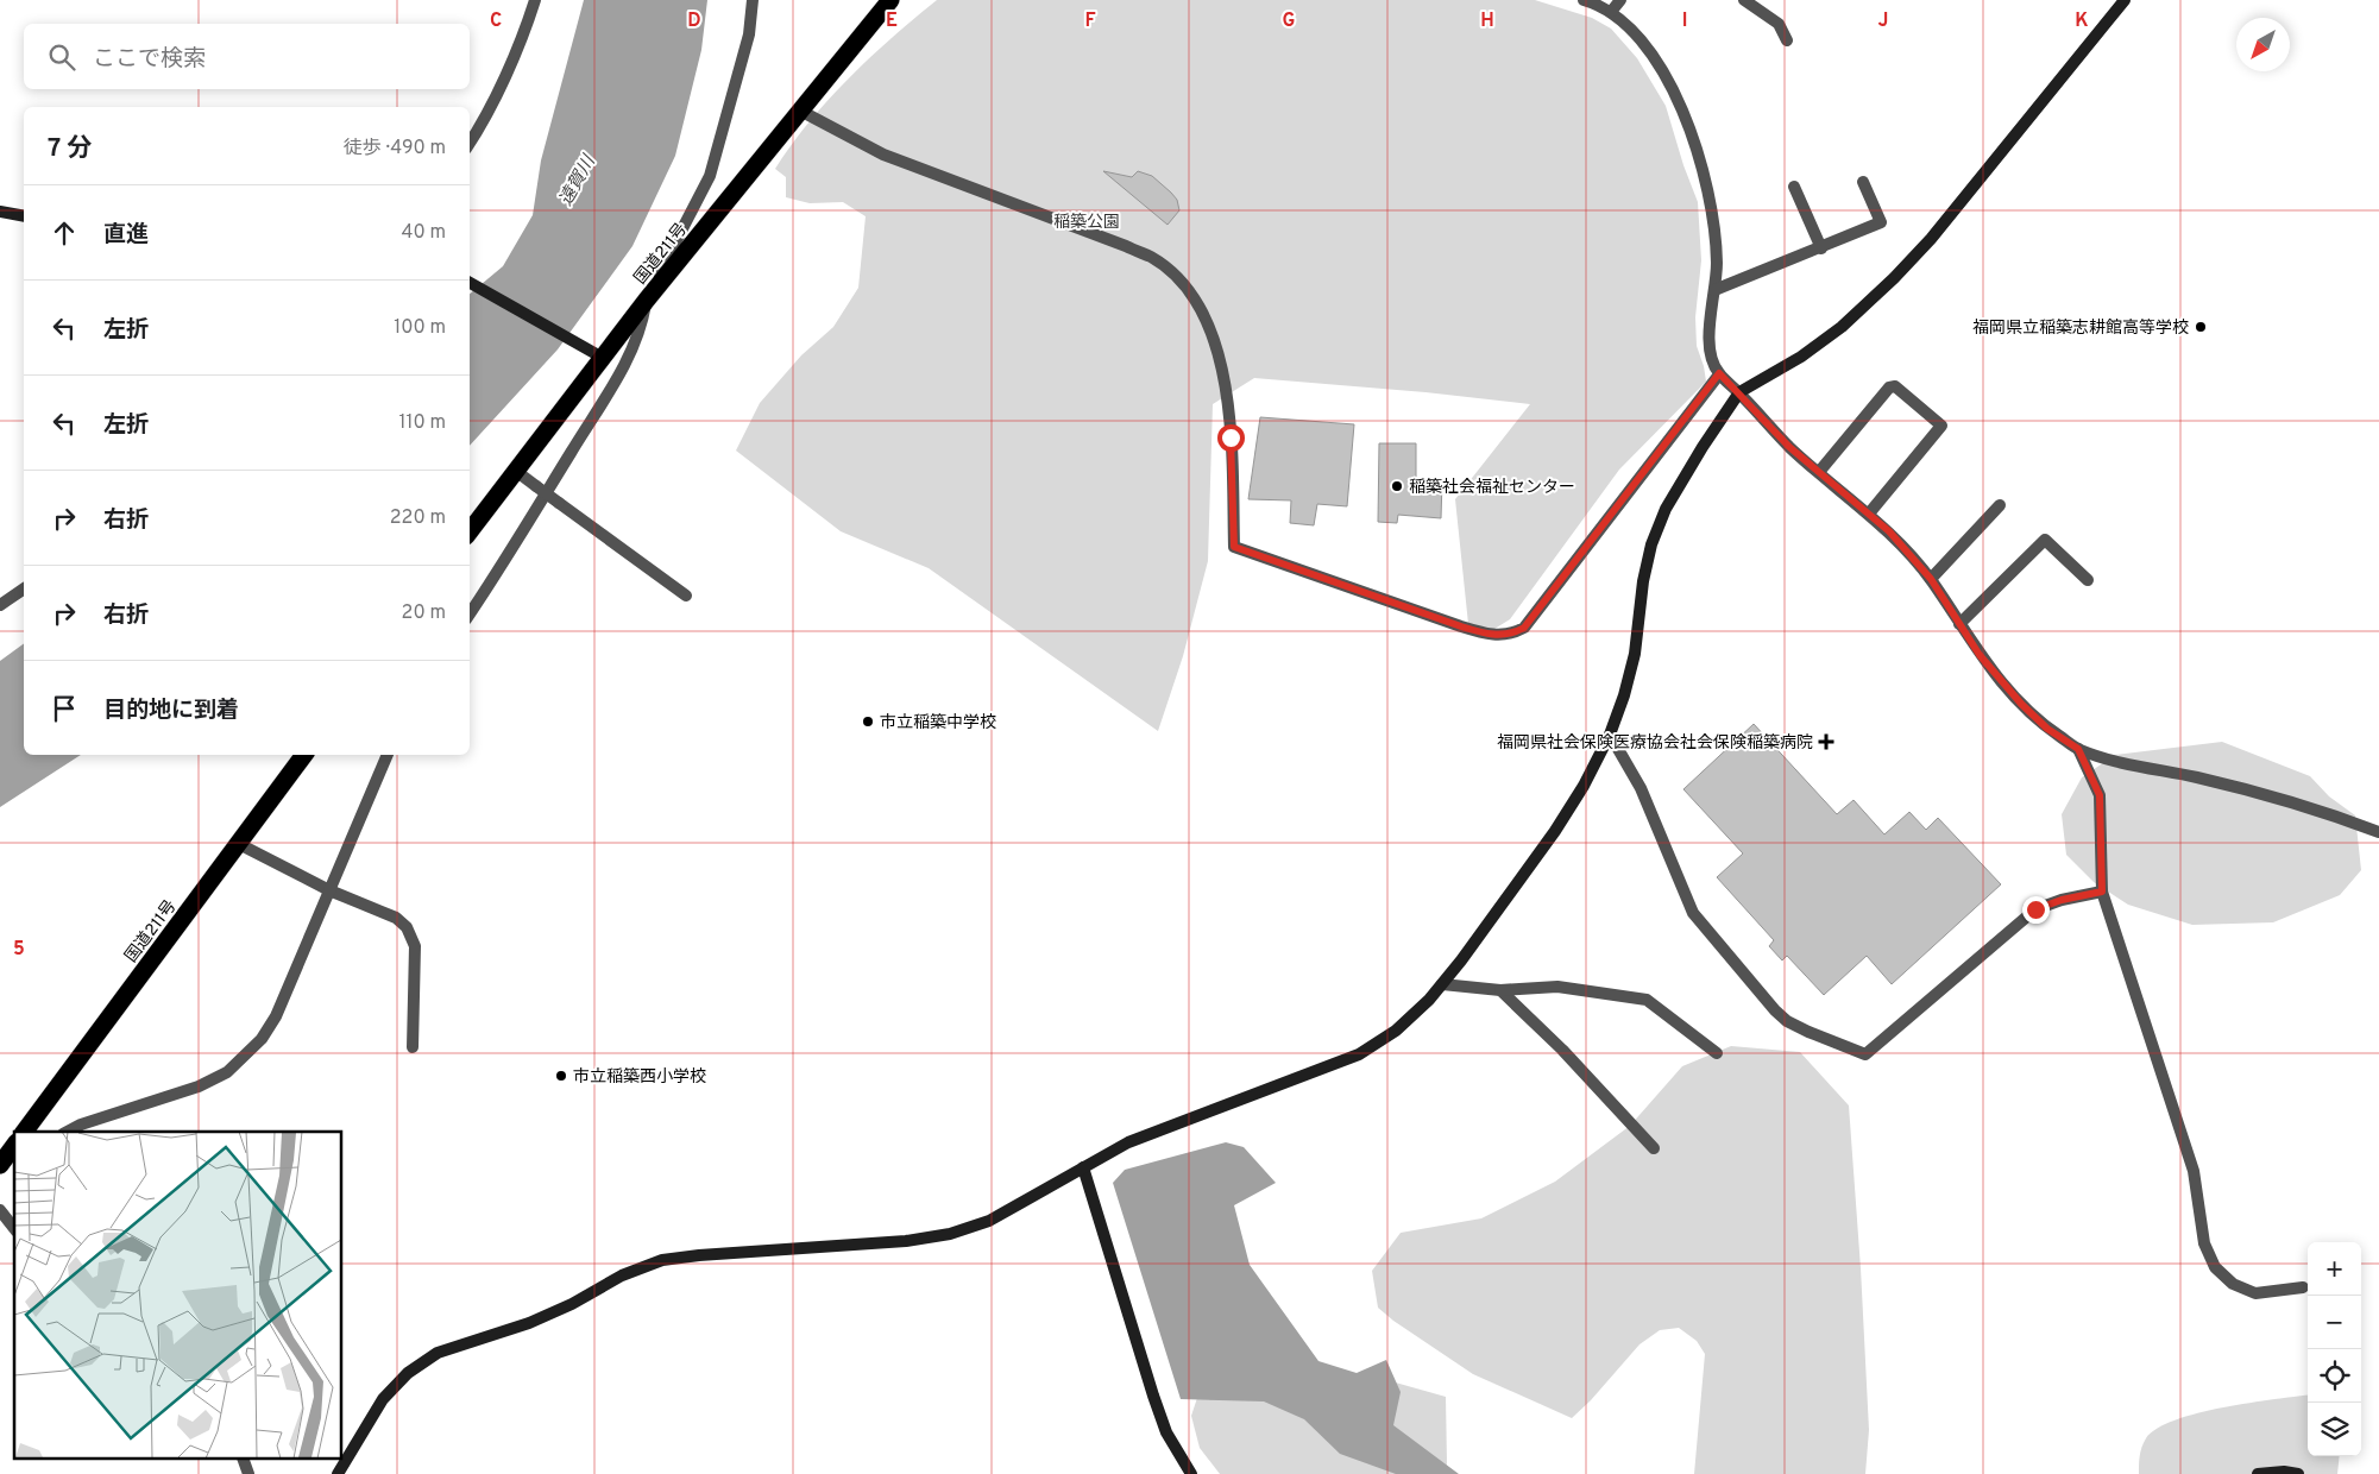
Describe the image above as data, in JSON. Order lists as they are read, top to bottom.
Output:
{
  "streets": {
    "highway": ["国道211号"]
  },
  "water": ["遠賀川"],
  "parks": ["稲築公園"],
  "places": {
    "other": [
      "福岡県立稲築志耕館高等学校",
      "稲築社会福祉センター",
      "市立稲築中学校",
      "市立稲築西小学校"
    ],
    "health": ["福岡県社会保険医療協会社会保険稲築病院"]
  },
  "north": "bottom left",
  "page": {
    "search": "ここで検索",
    "heading": ["7 分", "徒歩 · 490 m"],
    "list": [
      ["直進", "40 m"],
      ["左折", "100 m"],
      ["左折", "110 m"],
      ["右折", "220 m"],
      ["右折", "20 m"],
      "目的地に到着"
    ],
    "map_buttons": ["+", "−"]
  },
  "grid": {
    "columns": [
      "C",
      "D",
      "E",
      "F",
      "G",
      "H",
      "I",
      "J",
      "K"
    ],
    "rows": ["5"]
  }
}
